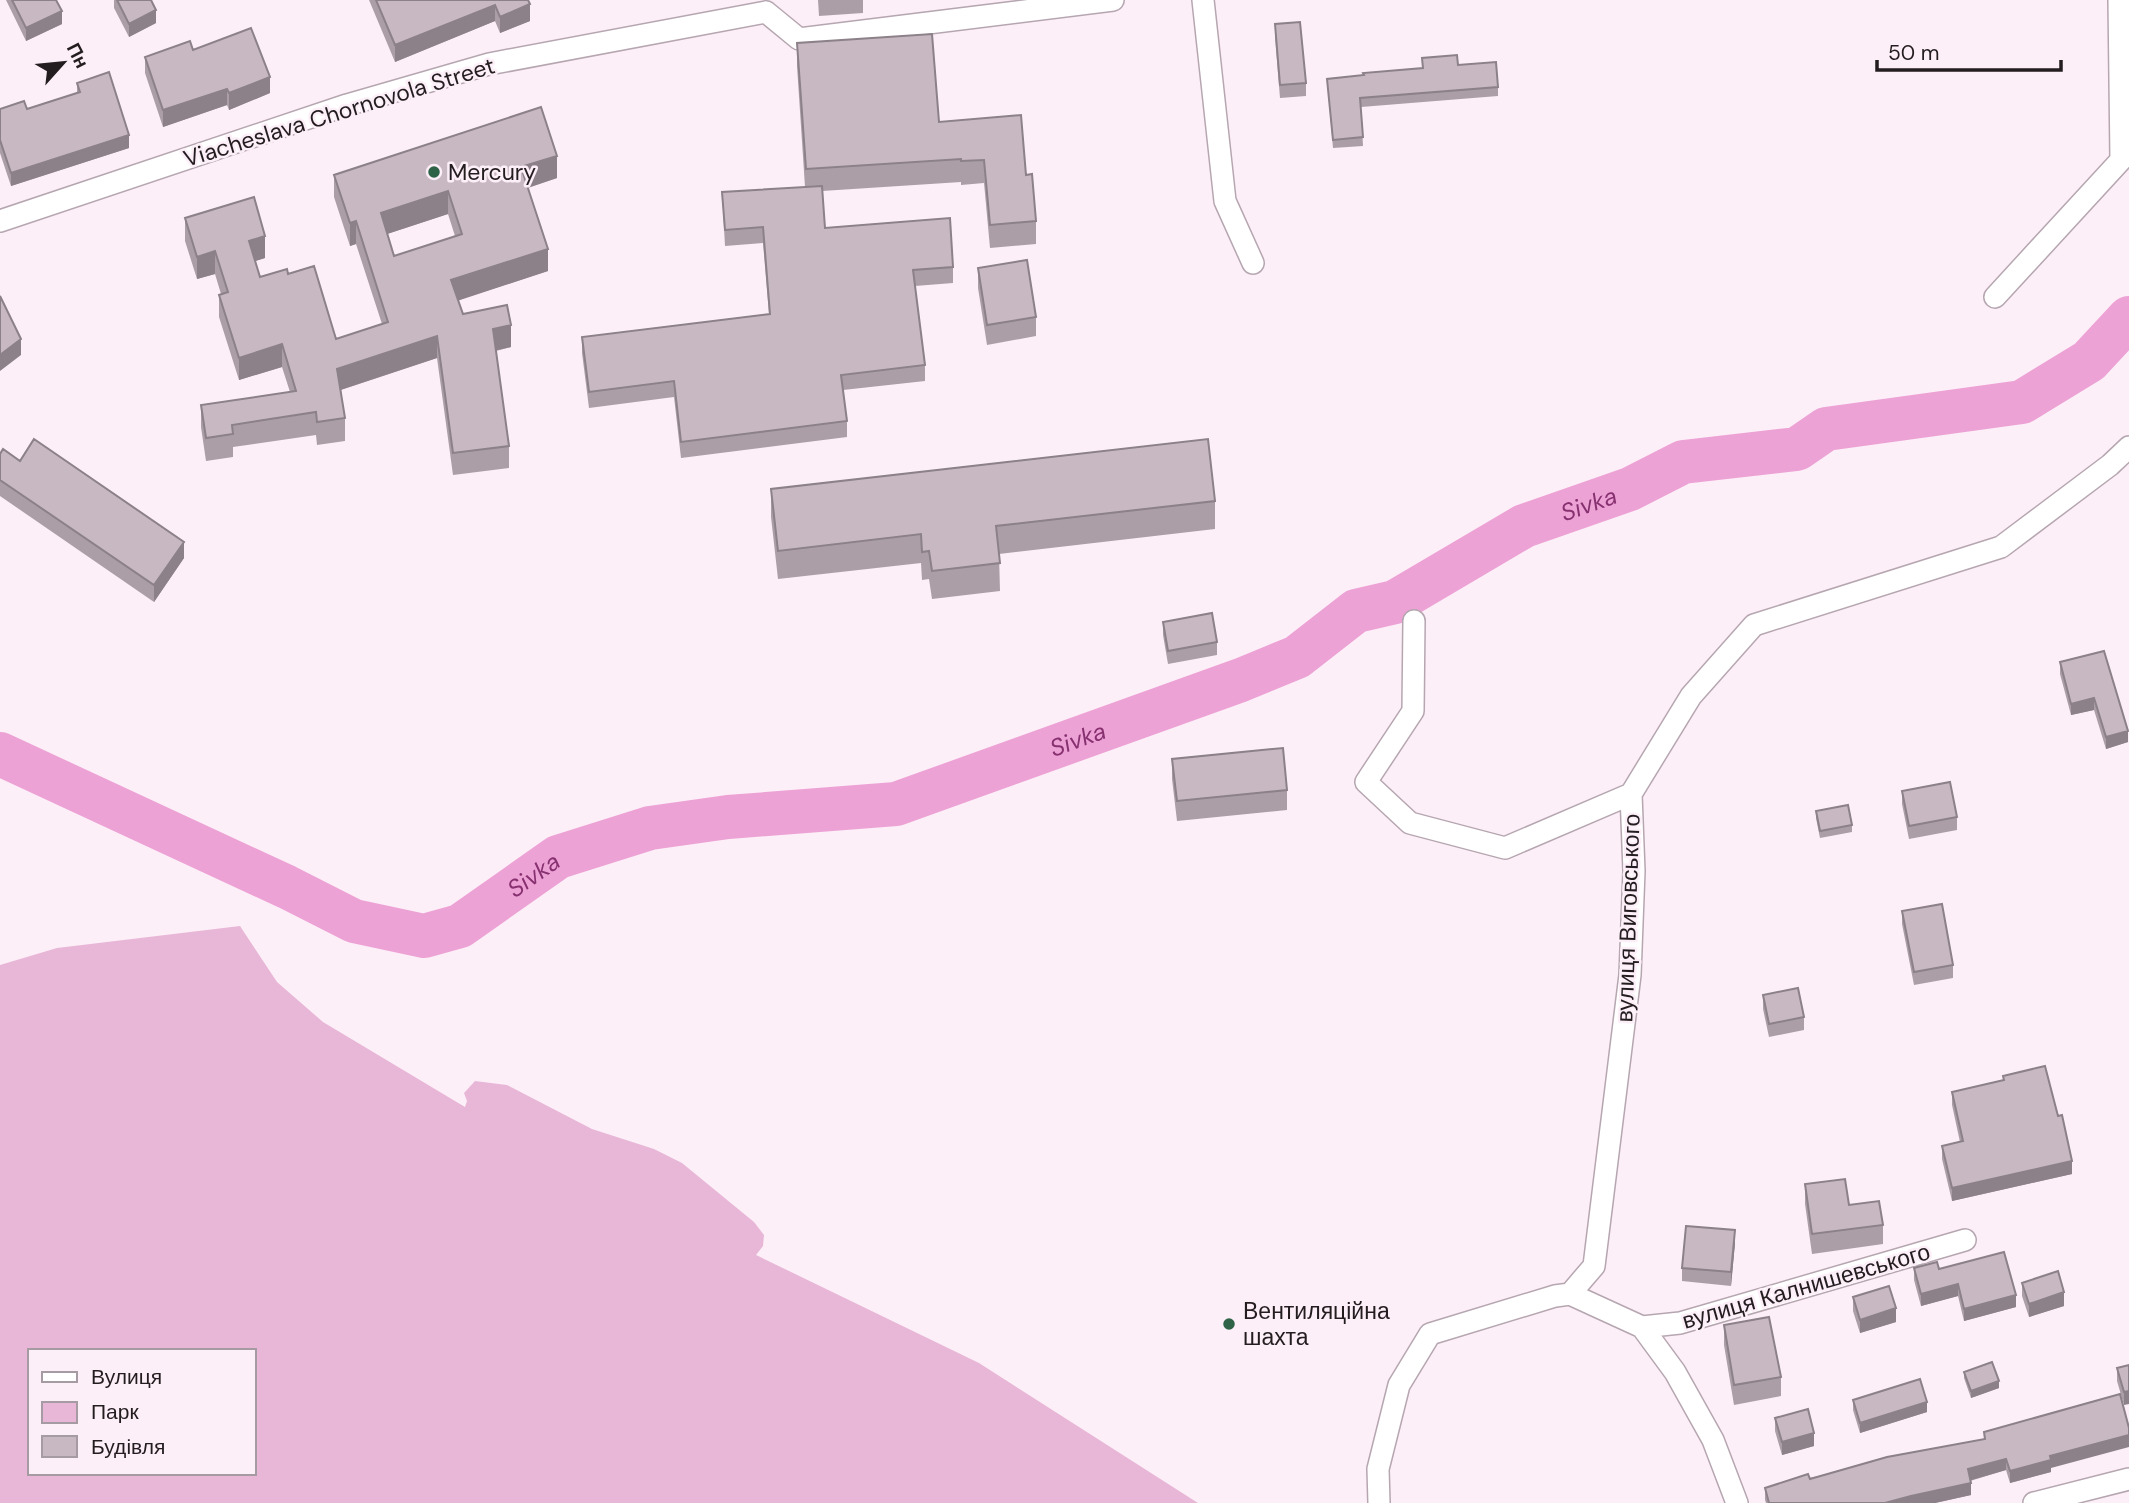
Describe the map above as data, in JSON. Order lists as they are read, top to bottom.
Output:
{
  "streets": {
    "street": ["Viacheslava Chornovola Street", "вулиця Виговського", "вулиця Калнишевського"]
  },
  "crossings": [
    ["вулиця Виговського", "вулиця Калнишевського"]
  ],
  "water": ["Sivka"],
  "places": ["Mercury", "Вентиляційна шахта"],
  "legend": ["Вулиця", "Парк", "Будівля"],
  "scale_bar": "50 m",
  "north": "top right"
}
